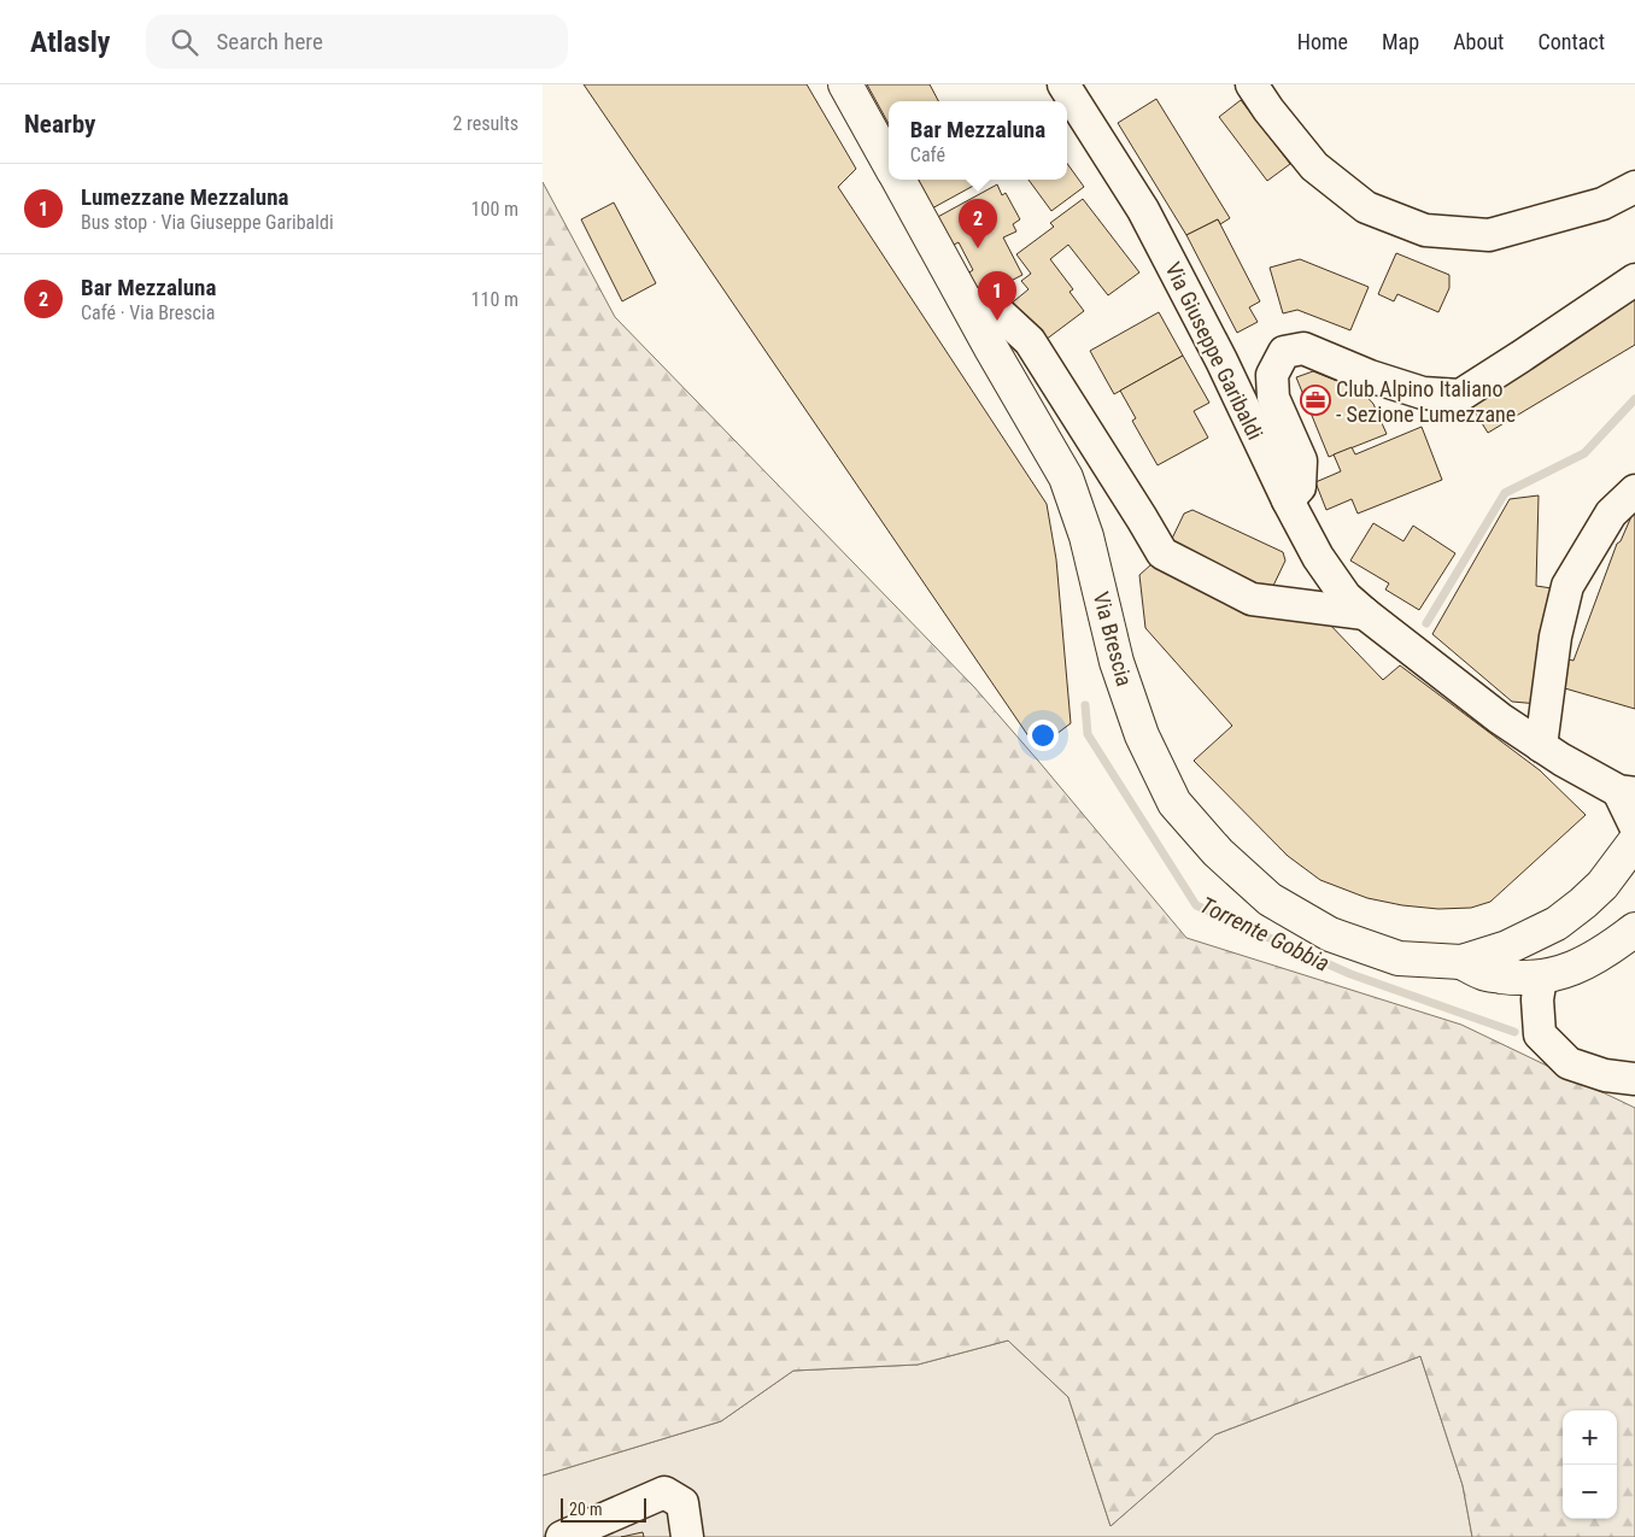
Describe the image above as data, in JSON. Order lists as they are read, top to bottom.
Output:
{
  "streets": {
    "main road": ["Via Brescia"],
    "street": ["Via Giuseppe Garibaldi"]
  },
  "water": ["Torrente Gobbia"],
  "places": {
    "office": ["Club Alpino Italiano - Sezione Lumezzane"]
  },
  "scale_bar": "20 m",
  "page": {
    "header": "Atlasly",
    "search": "Search here",
    "nav": [
      "Home",
      "Map",
      "About",
      "Contact"
    ],
    "heading": ["Nearby", "2 results"],
    "popup": ["Bar Mezzaluna", "Café"],
    "list": [
      {
        "mark": "1",
        "name": "Lumezzane Mezzaluna",
        "note": "Bus stop · Via Giuseppe Garibaldi",
        "value": "100 m"
      },
      {
        "mark": "2",
        "name": "Bar Mezzaluna",
        "note": "Café · Via Brescia",
        "value": "110 m"
      }
    ],
    "pins": ["2", "1"],
    "map_buttons": ["+", "−"],
    "scale": "20 m"
  }
}
